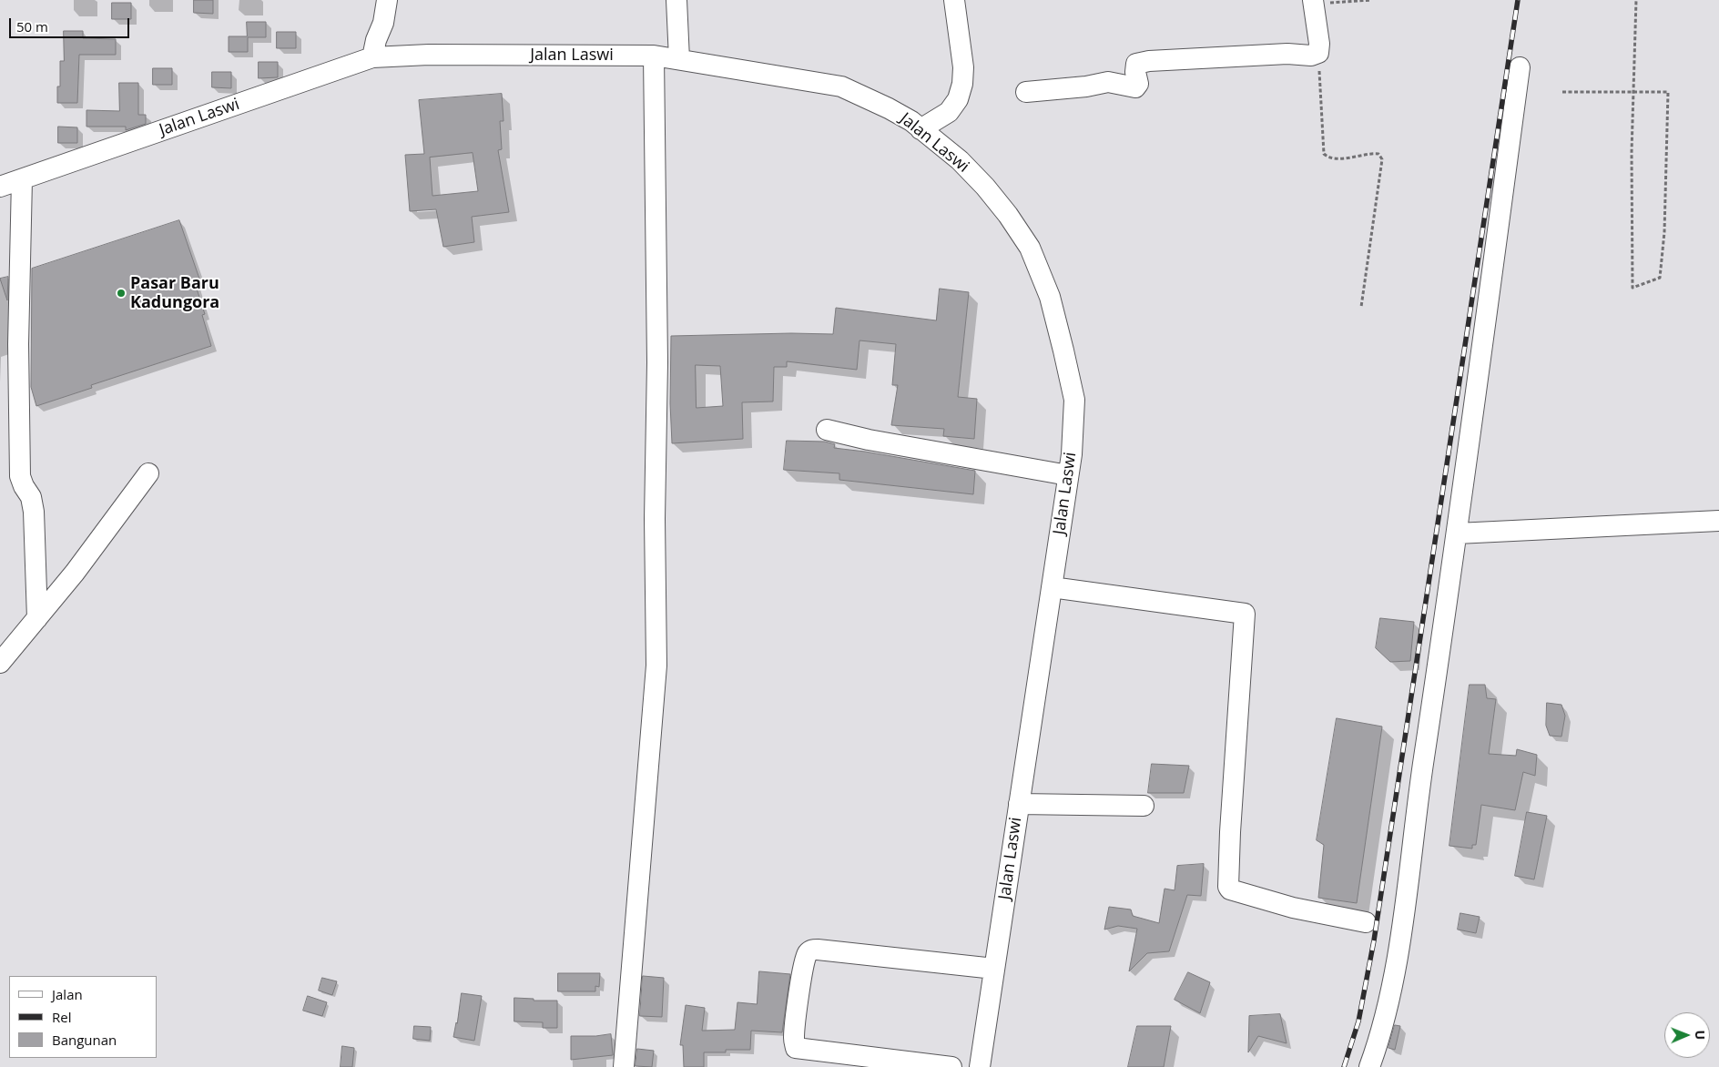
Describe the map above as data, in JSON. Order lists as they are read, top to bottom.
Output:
{
  "streets": {
    "street": ["Jalan Laswi"]
  },
  "places": ["Pasar Baru Kadungora"],
  "legend": ["Jalan", "Rel", "Bangunan"],
  "scale_bar": "50 m",
  "north": "right"
}
